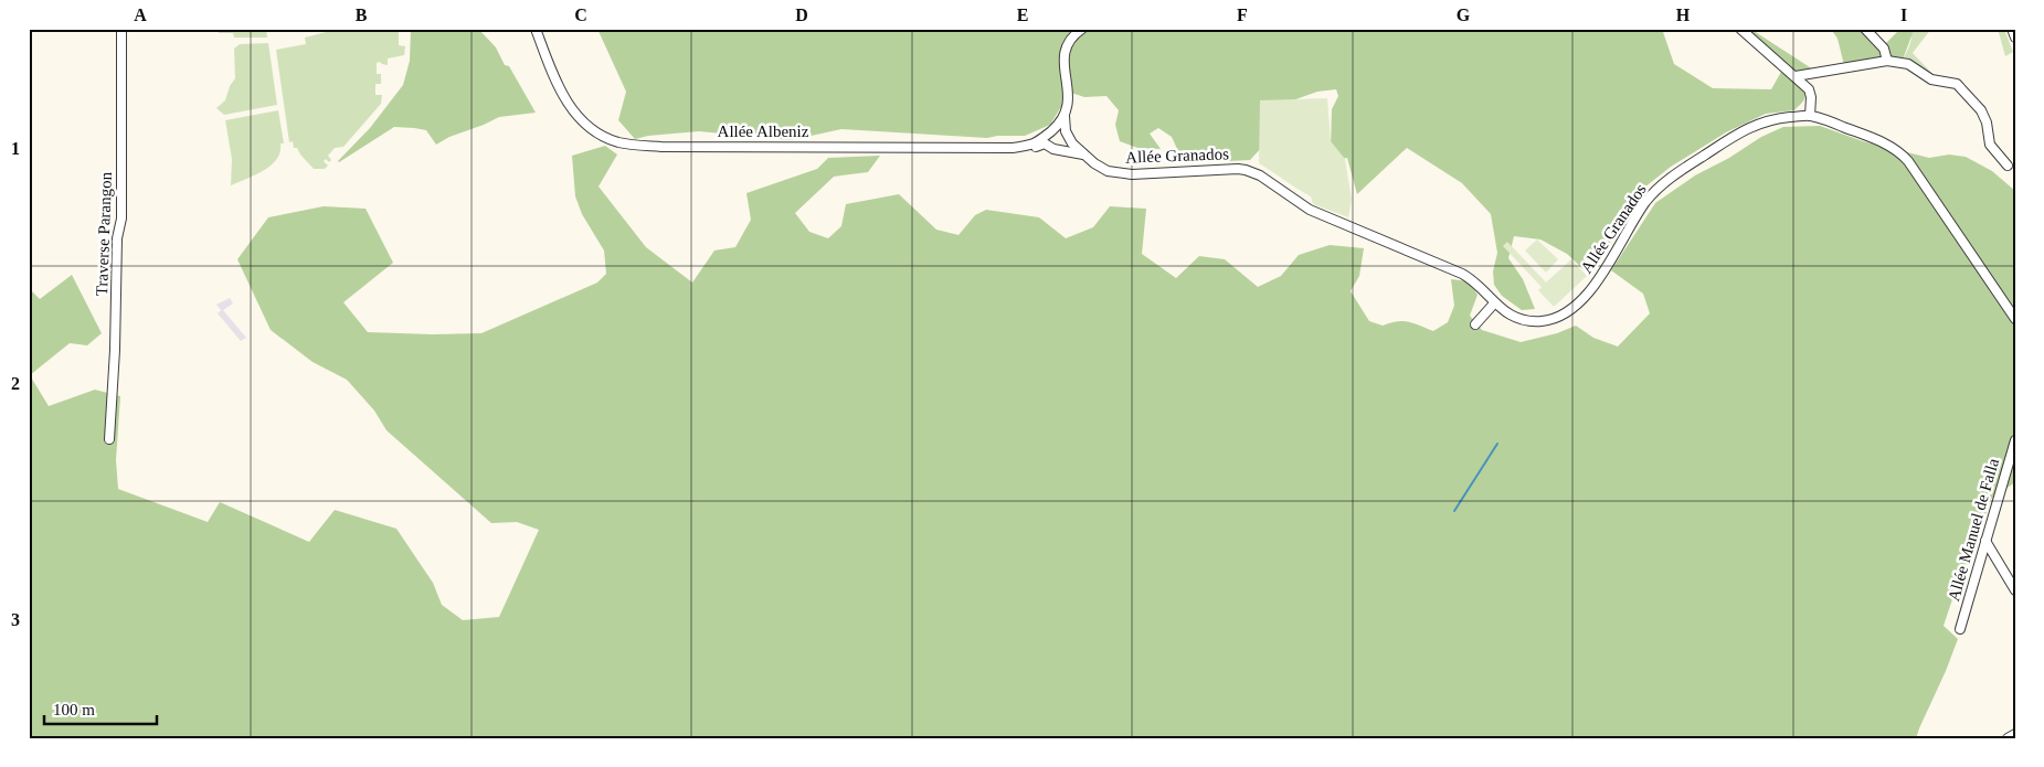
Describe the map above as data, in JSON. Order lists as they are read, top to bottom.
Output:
{
  "streets": {
    "street": [
      "Allée Albeniz",
      "Allée Granados",
      "Traverse Parangon",
      "Allée Manuel de Falla"
    ]
  },
  "crossings": [
    ["Allée Albeniz", "Allée Granados"]
  ],
  "scale_bar": "100 m",
  "grid": {
    "columns": [
      "A",
      "B",
      "C",
      "D",
      "E",
      "F",
      "G",
      "H",
      "I"
    ],
    "rows": ["1", "2", "3"]
  }
}
